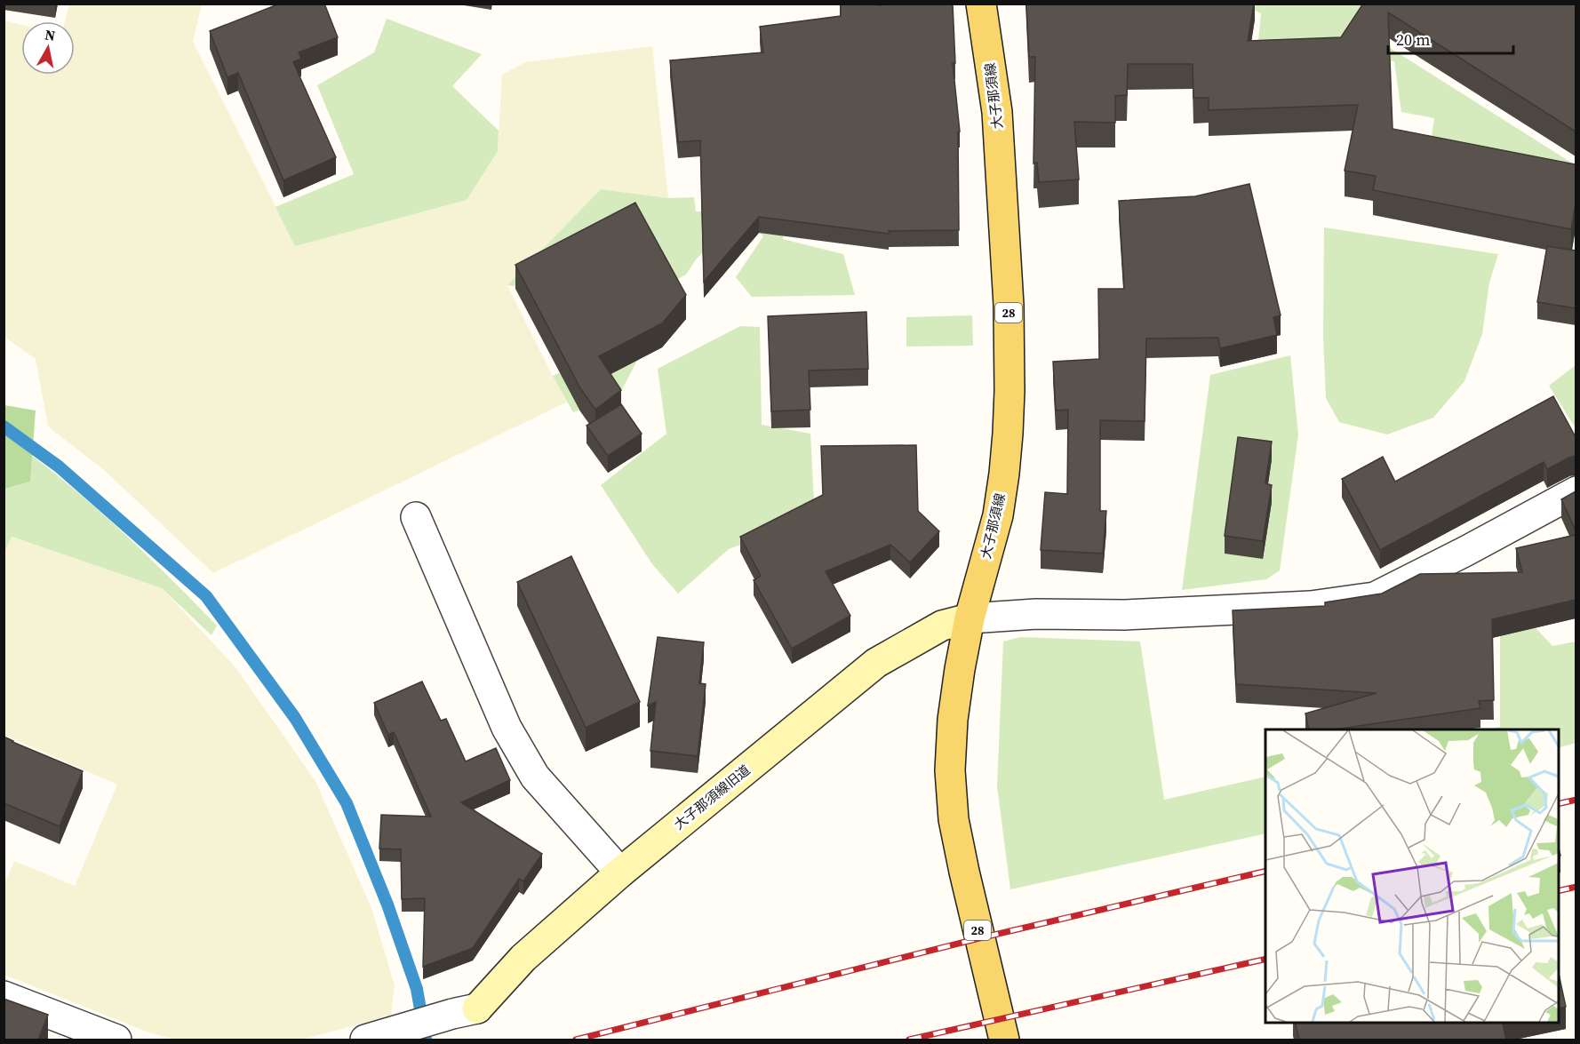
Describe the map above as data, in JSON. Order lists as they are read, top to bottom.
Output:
{
  "streets": {
    "main road": ["大子那須線", "28"],
    "street": ["大子那須線旧道"]
  },
  "crossings": [
    ["大子那須線", "大子那須線旧道"]
  ],
  "scale_bar": "20 m",
  "north": "top"
}
